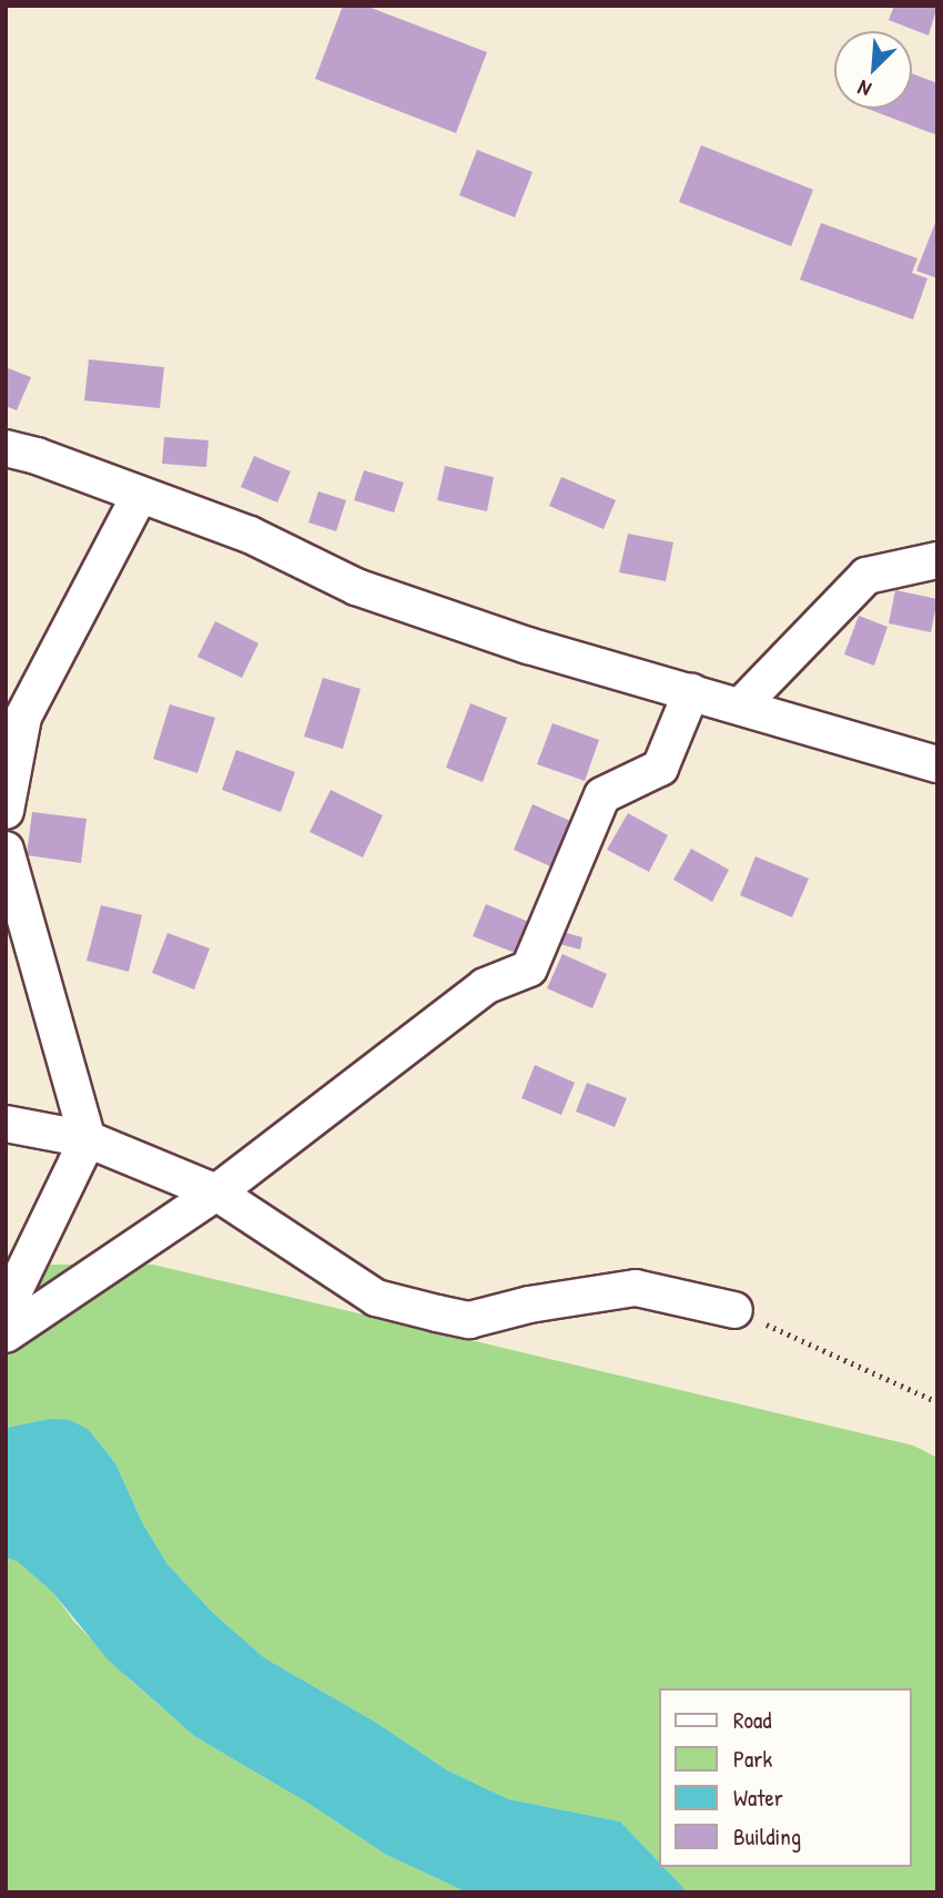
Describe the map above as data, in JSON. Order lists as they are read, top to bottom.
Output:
{
  "legend": [
    "Road",
    "Park",
    "Water",
    "Building"
  ],
  "north": "bottom left"
}
